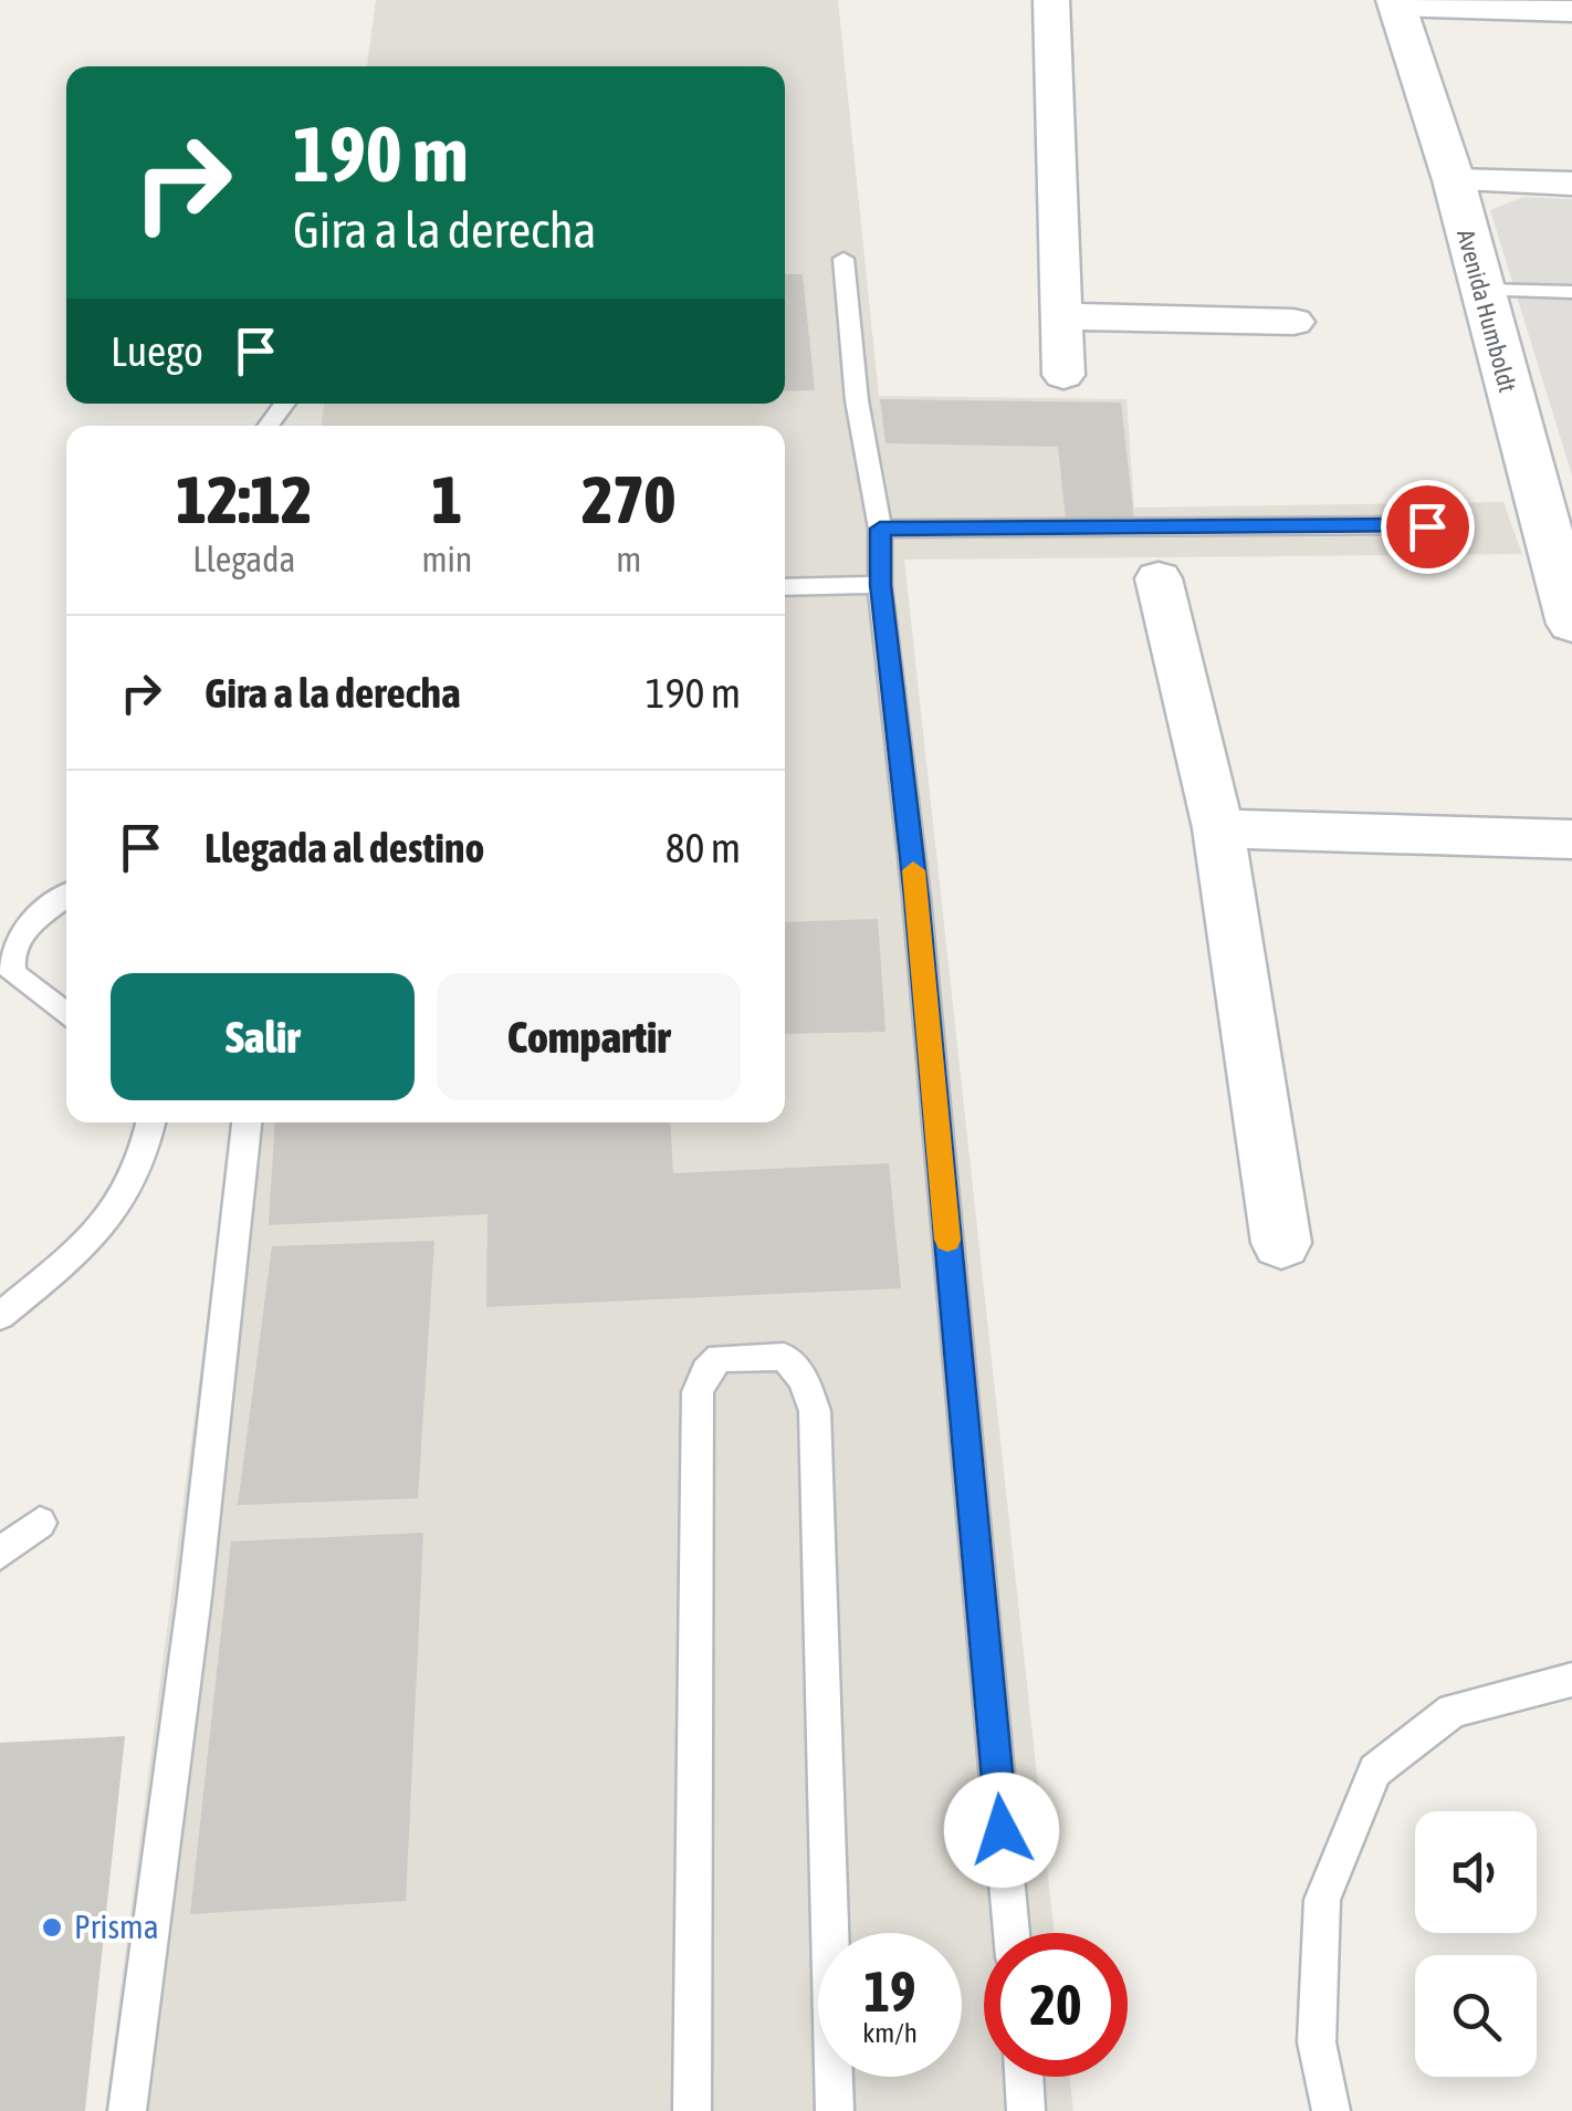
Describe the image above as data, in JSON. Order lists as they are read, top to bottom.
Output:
{
  "streets": {
    "street": ["Avenida Humboldt"]
  },
  "places": ["Prisma"],
  "page": {
    "turn": ["190 m", "Gira a la derecha"],
    "then": "Luego",
    "eta": [
      "12:12",
      "Llegada",
      "1",
      "min",
      "270",
      "m"
    ],
    "list": [
      {
        "name": "Gira a la derecha",
        "value": "190 m"
      },
      {
        "name": "Llegada al destino",
        "value": "80 m"
      }
    ],
    "buttons": ["Salir", "Compartir"],
    "speed": "19 km/h",
    "limit": "20"
  }
}
